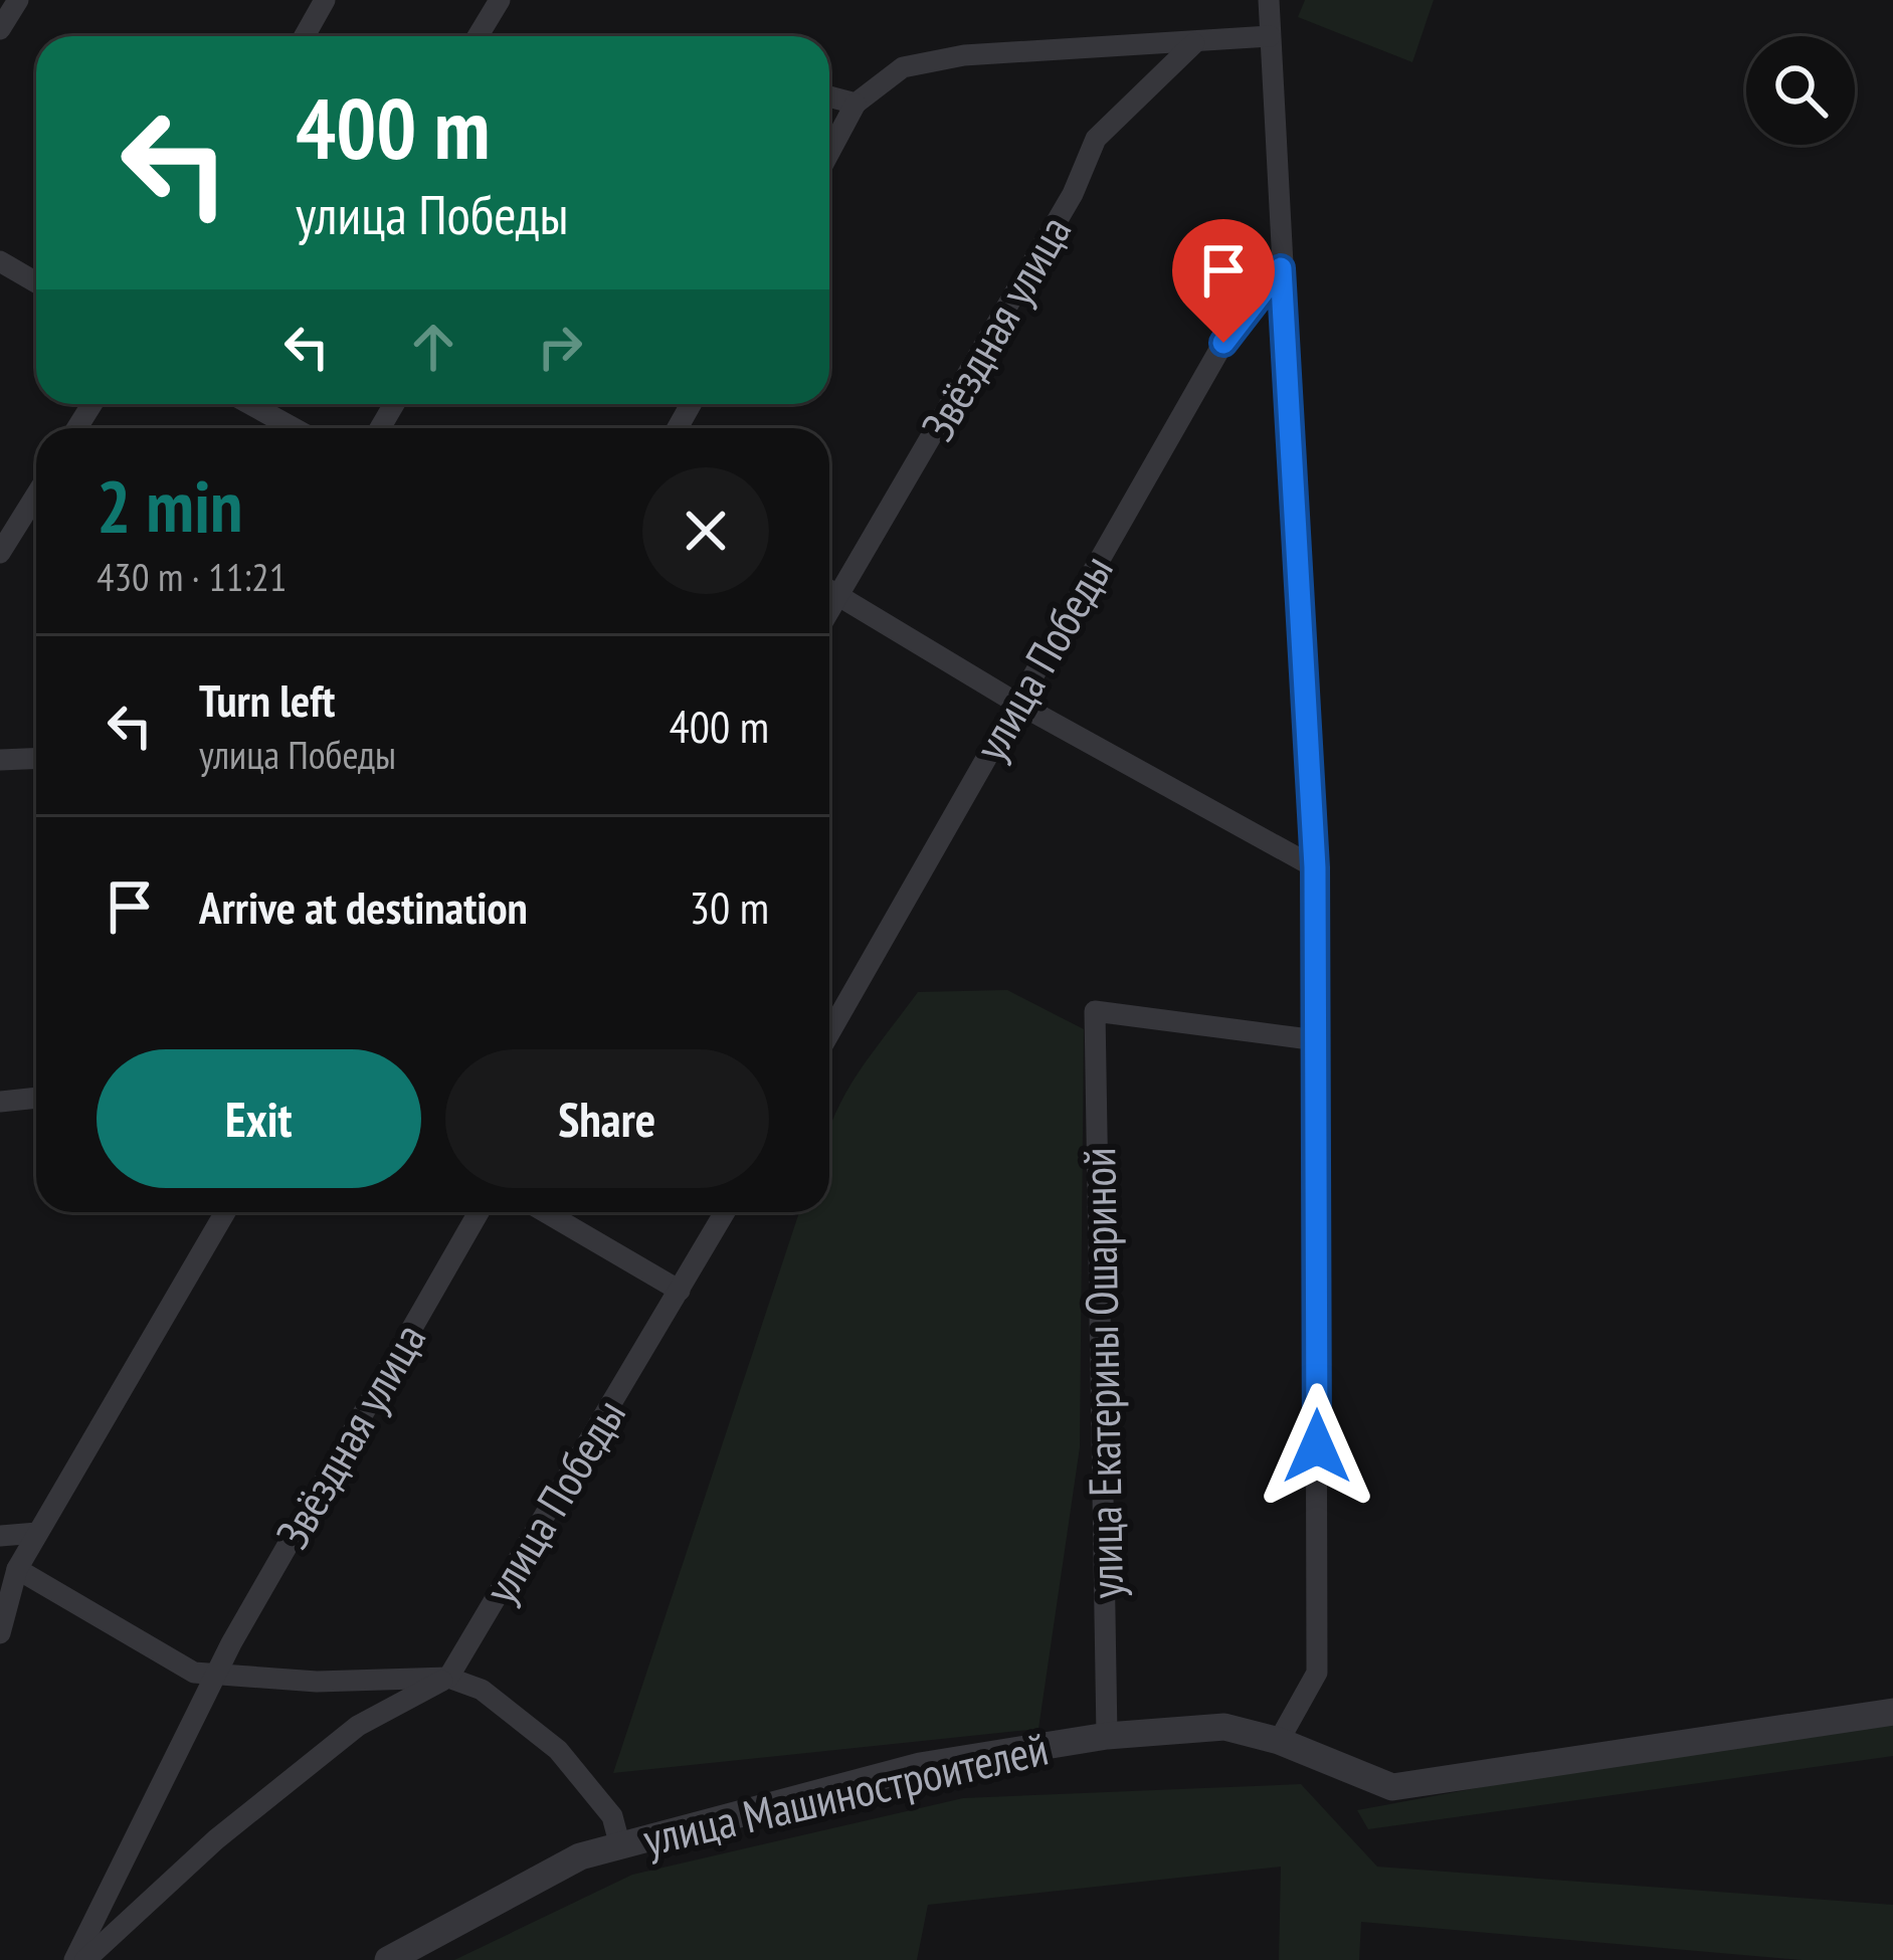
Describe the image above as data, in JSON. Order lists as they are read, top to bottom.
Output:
{
  "streets": {
    "street": [
      "Звёздная улица",
      "улица Победы",
      "улица Екатерины Ошариной",
      "улица Машиностроителей"
    ]
  },
  "crossings": [
    ["улица Екатерины Ошариной", "улица Машиностроителей"]
  ],
  "page": {
    "turn": ["400 m", "улица Победы"],
    "heading": ["2 min", "430 m · 11:21"],
    "list": [
      {
        "name": "Turn left",
        "note": "улица Победы",
        "value": "400 m"
      },
      {
        "name": "Arrive at destination",
        "value": "30 m"
      }
    ],
    "buttons": ["Exit", "Share"]
  }
}
